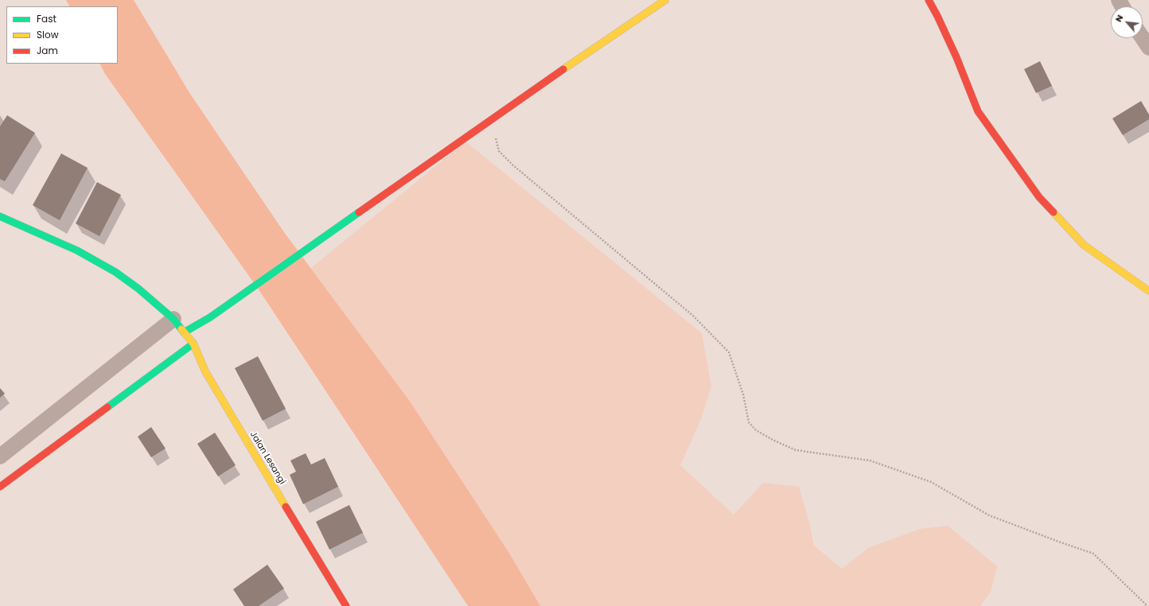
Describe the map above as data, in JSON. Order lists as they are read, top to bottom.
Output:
{
  "streets": {
    "street": ["Jalan Lesangi"]
  },
  "legend": ["Fast", "Slow", "Jam"],
  "north": "top left"
}
